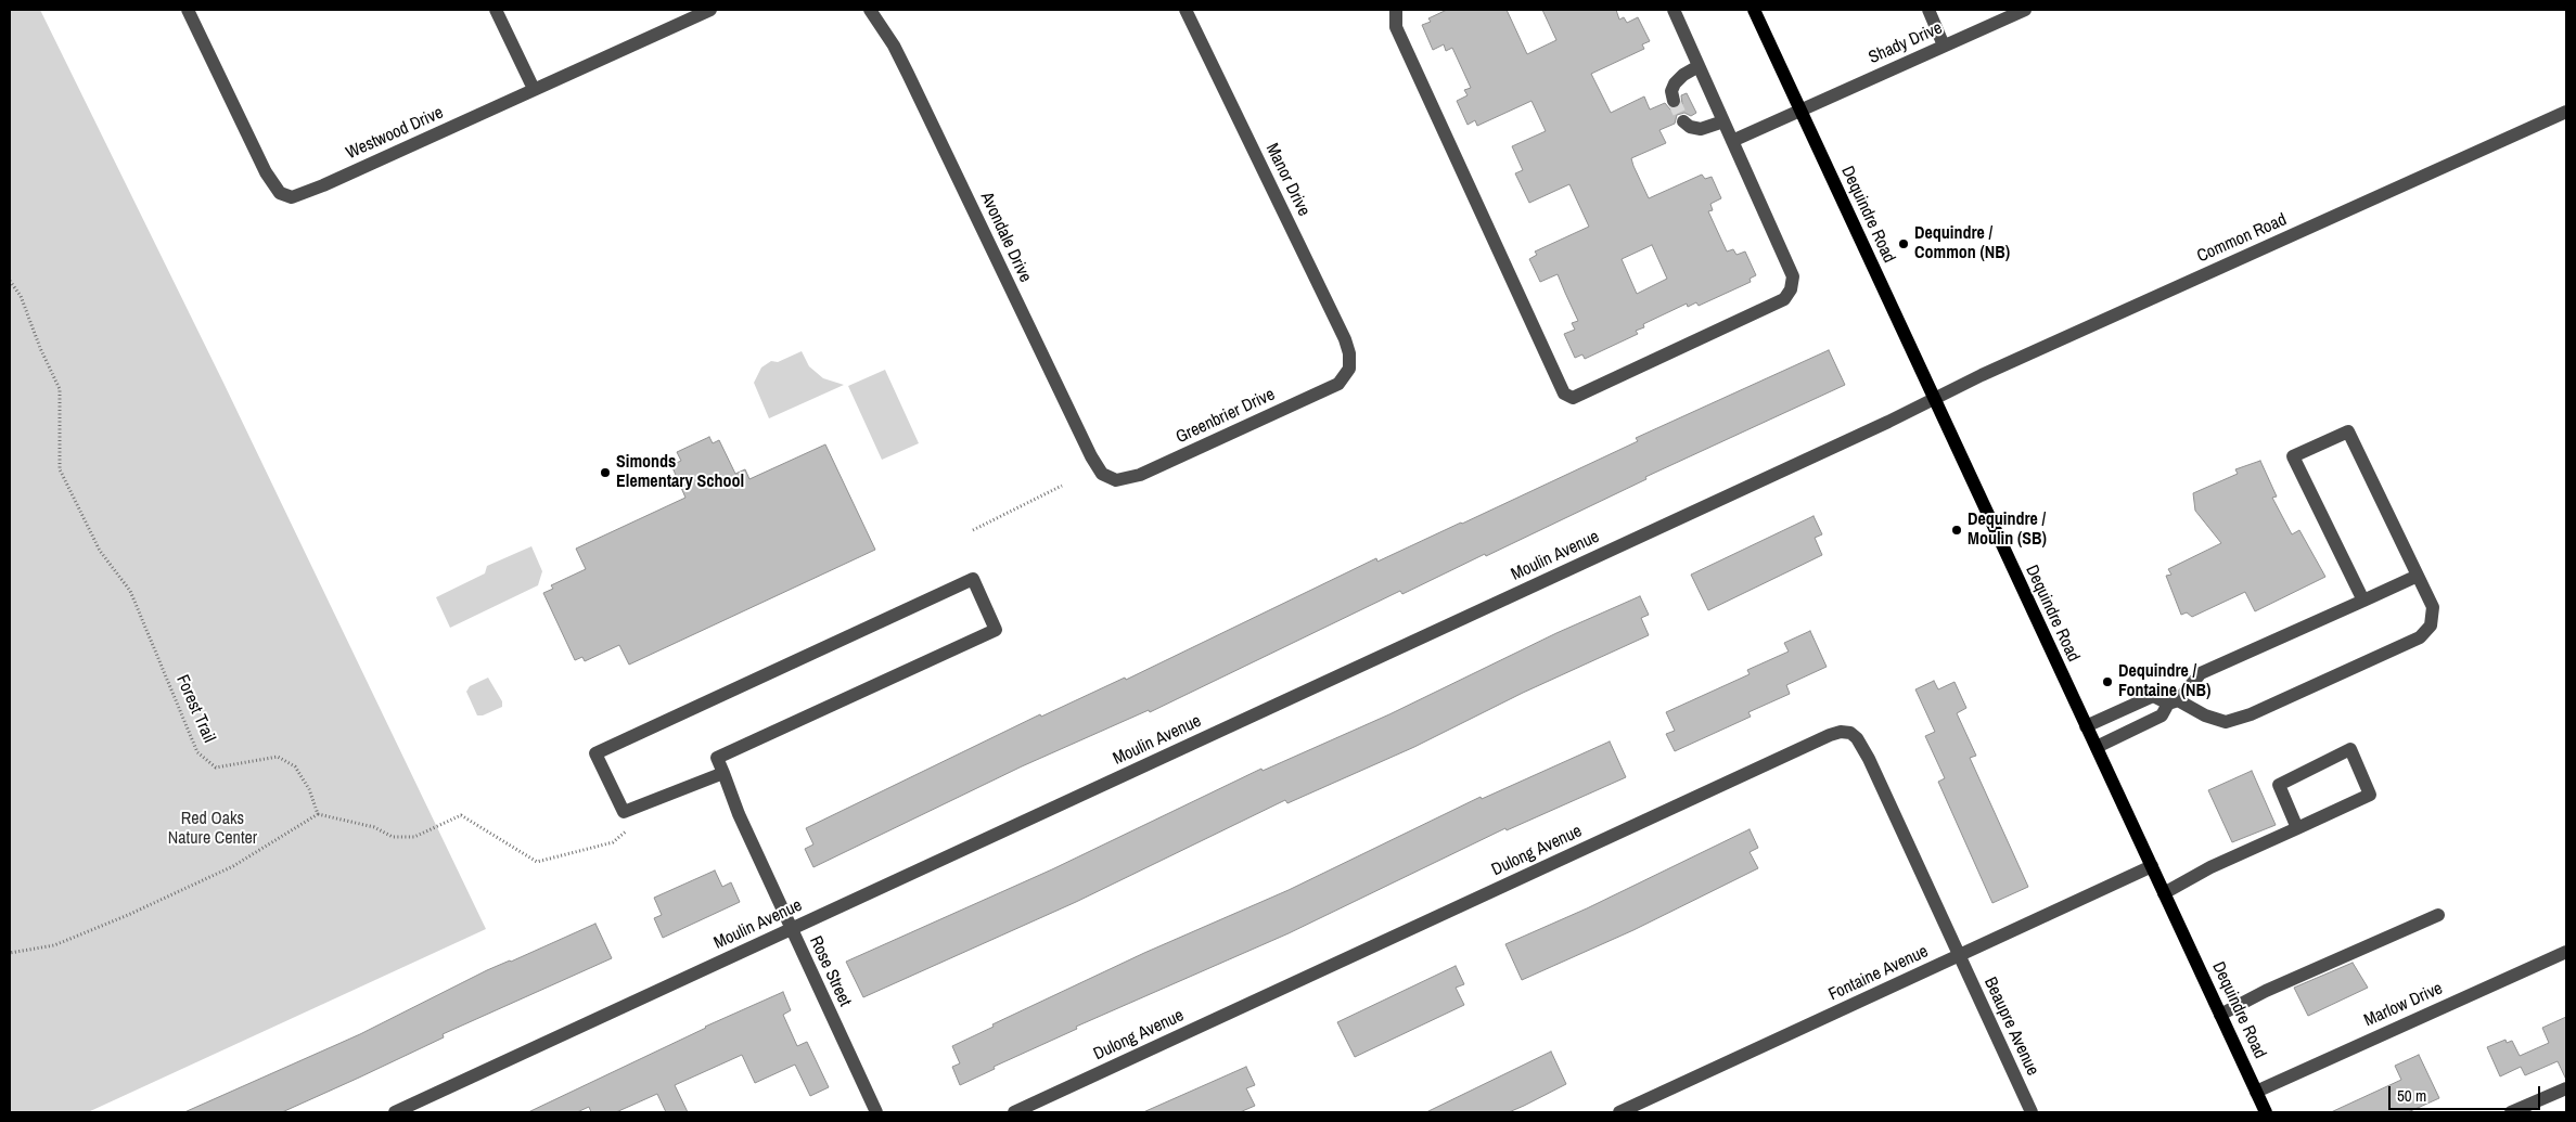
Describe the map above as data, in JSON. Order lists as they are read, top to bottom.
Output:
{
  "streets": {
    "main road": ["Dequindre Road"],
    "street": [
      "Shady Drive",
      "Westwood Drive",
      "Manor Drive",
      "Avondale Drive",
      "Common Road",
      "Greenbrier Drive",
      "Moulin Avenue",
      "Dulong Avenue",
      "Rose Street",
      "Fontaine Avenue",
      "Marlow Drive",
      "Beaupre Avenue"
    ],
    "path": ["Forest Trail"]
  },
  "crossings": [
    ["Shady Drive", "Dequindre Road"],
    ["Manor Drive", "Greenbrier Drive"],
    ["Dequindre Road", "Common Road"],
    ["Dequindre Road", "Moulin Avenue"],
    ["Dequindre Road", "Fontaine Avenue"],
    ["Dequindre Road", "Marlow Drive"],
    ["Avondale Drive", "Greenbrier Drive"],
    ["Common Road", "Moulin Avenue"],
    ["Moulin Avenue", "Rose Street"],
    ["Dulong Avenue", "Fontaine Avenue"],
    ["Dulong Avenue", "Beaupre Avenue"],
    ["Fontaine Avenue", "Beaupre Avenue"]
  ],
  "parks": ["Red Oaks Nature Center"],
  "places": [
    "Dequindre / Common (NB)",
    "Simonds Elementary School",
    "Dequindre / Moulin (SB)",
    "Dequindre / Fontaine (NB)"
  ],
  "scale_bar": "50 m"
}
